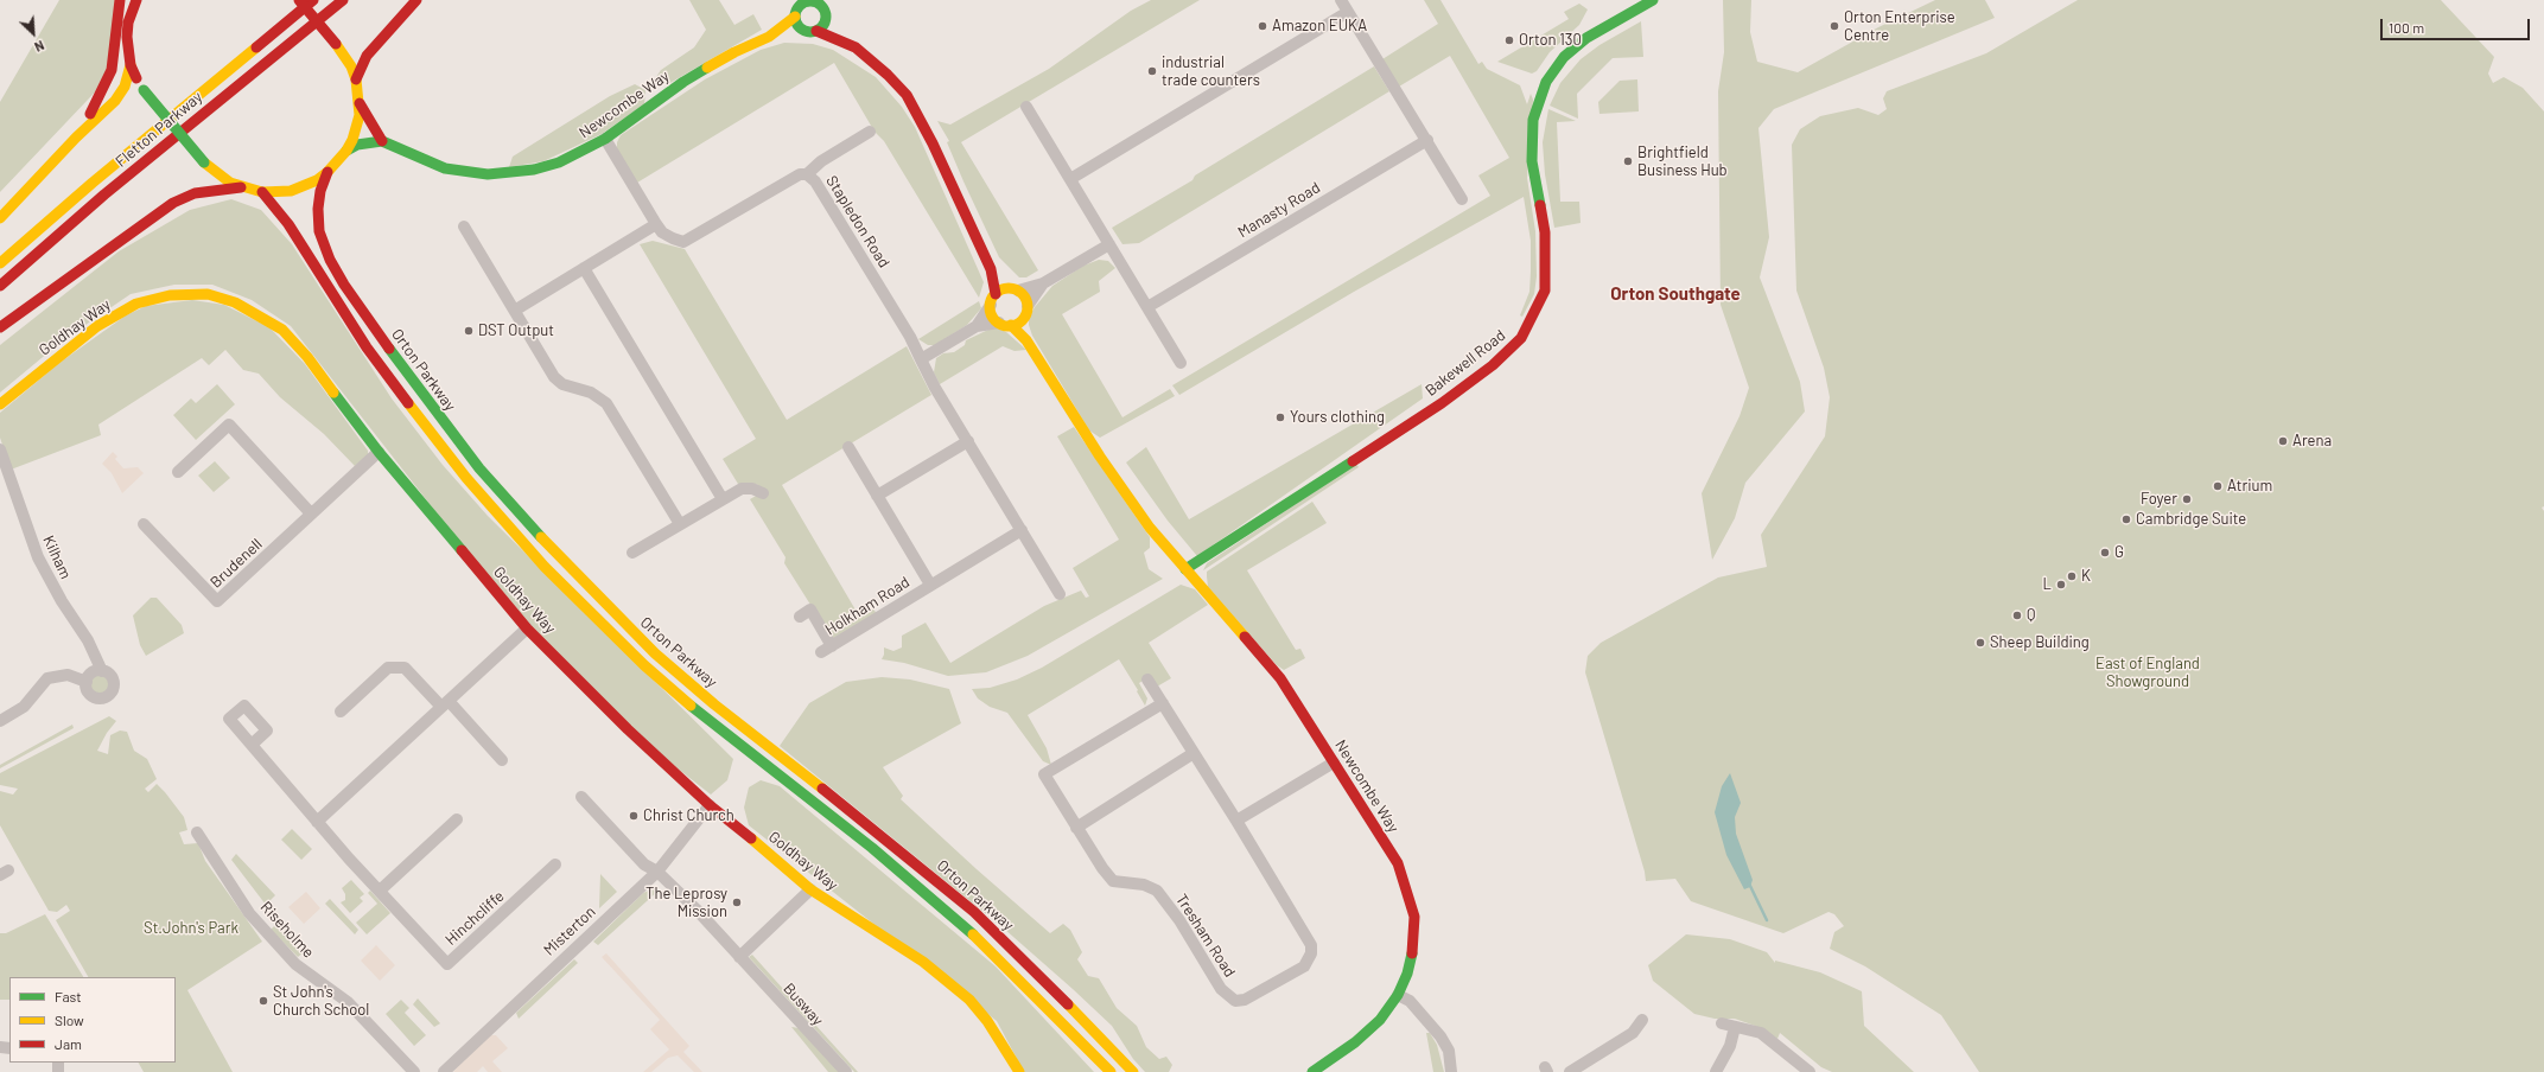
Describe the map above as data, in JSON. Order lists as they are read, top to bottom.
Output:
{
  "streets": {
    "main road": [
      "Newcombe Way",
      "Fletton Parkway",
      "Goldhay Way",
      "Bakewell Road",
      "Orton Parkway"
    ],
    "street": [
      "Manasty Road",
      "Stapledon Road",
      "Kilham",
      "Brudenell",
      "Holkham Road",
      "Hinchcliffe",
      "Riseholme",
      "Misterton",
      "Tresham Road",
      "Busway"
    ]
  },
  "crossings": [
    ["Newcombe Way", "Stapledon Road"],
    ["Newcombe Way", "Bakewell Road"],
    ["Goldhay Way", "Brudenell"],
    ["Goldhay Way", "Misterton"],
    ["Misterton", "Busway"]
  ],
  "districts": ["Orton Southgate"],
  "parks": ["East of England Showground", "St.John's Park"],
  "places": [
    "Amazon EUKA",
    "Orton Enterprise Centre",
    "Orton 130",
    "industrial trade counters",
    "Brightfield Business Hub",
    "DST Output",
    "Yours clothing",
    "Arena",
    "Atrium",
    "Foyer",
    "Cambridge Suite",
    "G",
    "K",
    "L",
    "Q",
    "Sheep Building",
    "Christ Church",
    "The Leprosy Mission",
    "St John's Church School"
  ],
  "legend": ["Fast", "Slow", "Jam"],
  "scale_bar": "100 m",
  "north": "bottom right"
}
